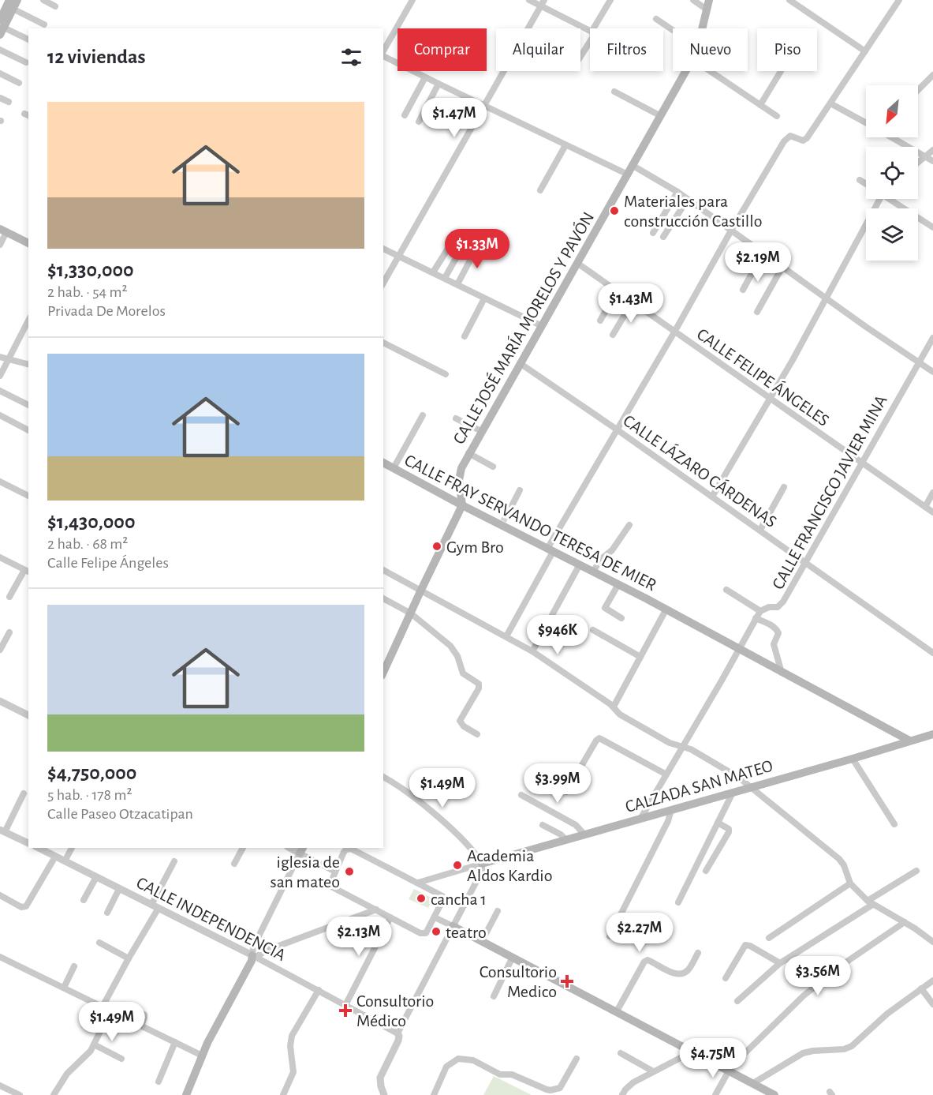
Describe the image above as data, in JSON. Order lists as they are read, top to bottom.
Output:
{
  "streets": {
    "main road": ["CALLE JOSÉ MARÍA MORELOS Y PAVÓN", "CALLE FRAY SERVANDO TERESA DE MIER", "CALZADA SAN MATEO"],
    "street": [
      "CALLE FELIPE ÁNGELES",
      "CALLE LÁZARO CÁRDENAS",
      "CALLE FRANCISCO JAVIER MINA",
      "CALLE INDEPENDENCIA"
    ]
  },
  "crossings": [
    ["CALLE JOSÉ MARÍA MORELOS Y PAVÓN", "CALLE FELIPE ÁNGELES"],
    ["CALLE JOSÉ MARÍA MORELOS Y PAVÓN", "CALLE LÁZARO CÁRDENAS"],
    ["CALLE JOSÉ MARÍA MORELOS Y PAVÓN", "CALLE FRAY SERVANDO TERESA DE MIER"],
    ["CALLE FELIPE ÁNGELES", "CALLE FRANCISCO JAVIER MINA"],
    ["CALLE LÁZARO CÁRDENAS", "CALLE FRANCISCO JAVIER MINA"],
    ["CALLE FRAY SERVANDO TERESA DE MIER", "CALZADA SAN MATEO"]
  ],
  "places": {
    "other": [
      "Materiales para construcción Castillo",
      "Gym Bro",
      "Academia Aldos Kardio",
      "iglesia de san mateo",
      "cancha 1",
      "teatro"
    ],
    "health": ["Consultorio Medico", "Consultorio Médico"]
  },
  "north": "bottom left",
  "page": {
    "chip": [
      "Comprar",
      "Alquilar",
      "Filtros",
      "Nuevo",
      "Piso"
    ],
    "heading": "12 viviendas",
    "list": [
      {
        "name": "$1,330,000",
        "note": "2 hab. · 54 m² · Privada De Morelos"
      },
      {
        "name": "$1,430,000",
        "note": "2 hab. · 68 m² · Calle Felipe Ángeles"
      },
      {
        "name": "$4,750,000",
        "note": "5 hab. · 178 m² · Calle Paseo Otzacatipan"
      }
    ],
    "price": [
      "$1.47M",
      "$1.33M",
      "$2.19M",
      "$1.43M",
      "$946K",
      "$3.99M",
      "$1.49M",
      "$2.27M",
      "$2.13M",
      "$3.56M",
      "$1.49M",
      "$4.75M"
    ]
  }
}
